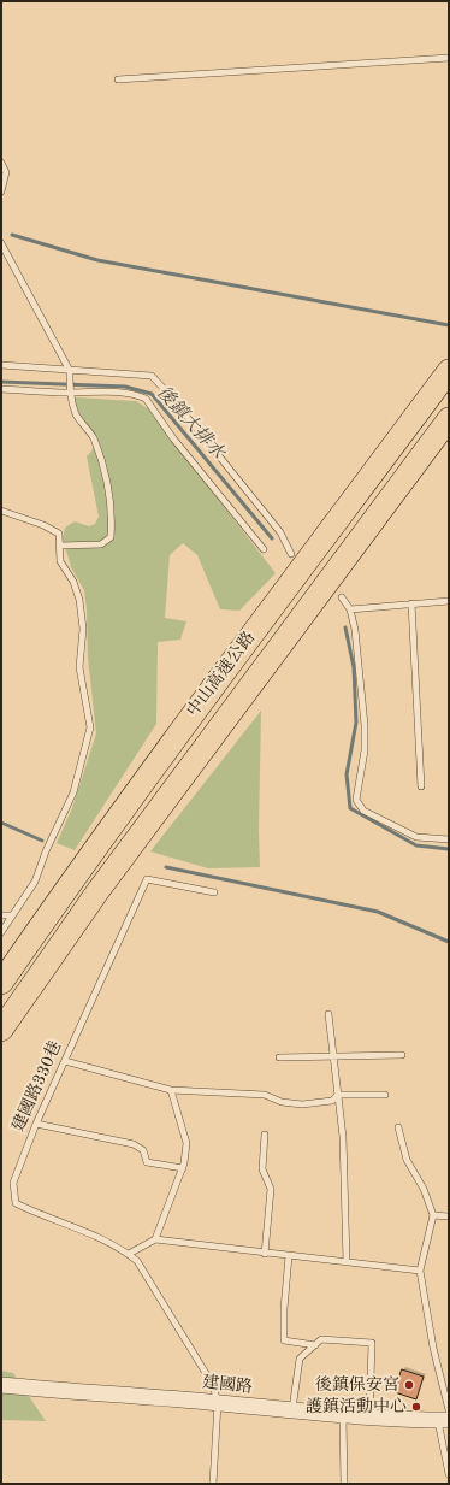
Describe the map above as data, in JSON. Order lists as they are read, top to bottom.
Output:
{
  "streets": {
    "highway": ["中山高速公路"],
    "street": ["建國路"],
    "lane": ["建國路330巷"]
  },
  "crossings": [
    ["建國路330巷", "建國路"]
  ],
  "water": ["後鎮大排水"],
  "places": ["後鎮保安宮", "護鎮活動中心"]
}
